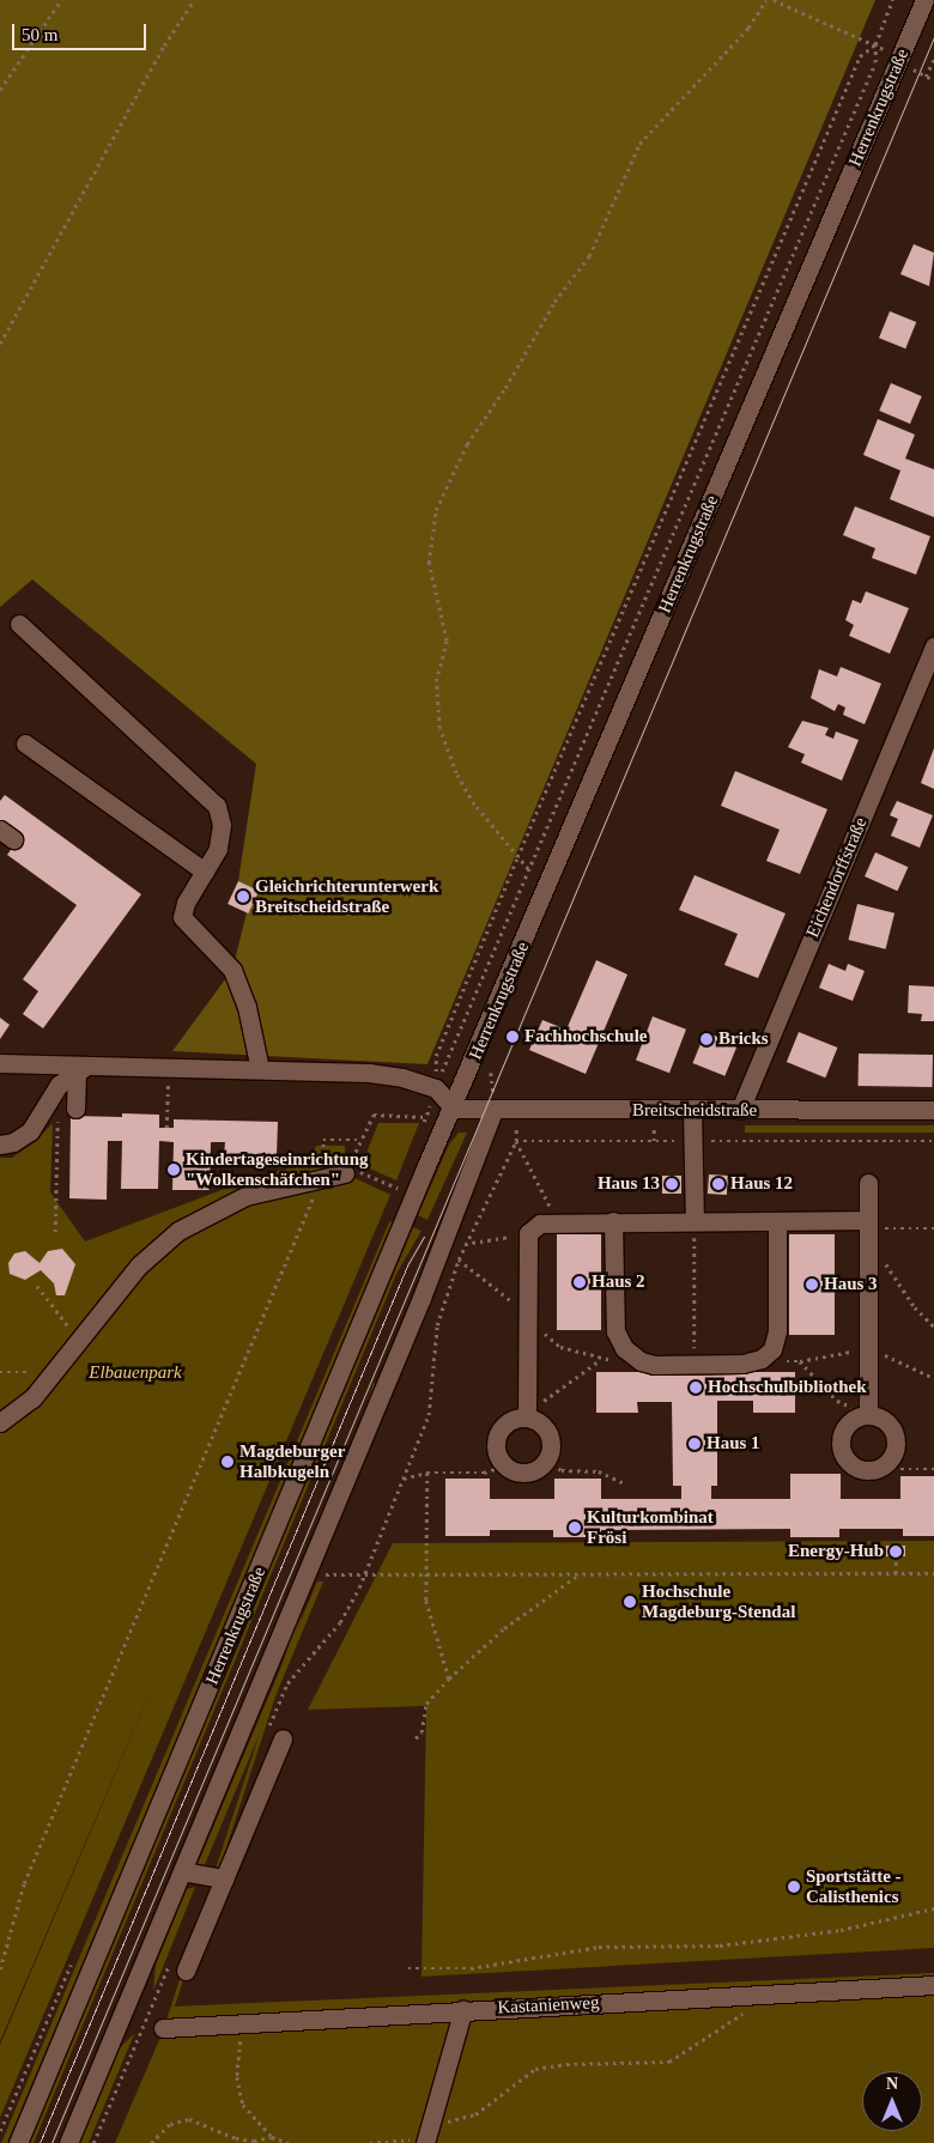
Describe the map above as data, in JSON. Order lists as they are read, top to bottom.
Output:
{
  "streets": {
    "street": [
      "Herrenkrugstraße",
      "Eichendorffstraße",
      "Breitscheidstraße",
      "Kastanienweg"
    ]
  },
  "crossings": [
    ["Herrenkrugstraße", "Breitscheidstraße"],
    ["Eichendorffstraße", "Breitscheidstraße"]
  ],
  "parks": ["Elbauenpark"],
  "places": [
    "Gleichrichterunterwerk Breitscheidstraße",
    "Fachhochschule",
    "Bricks",
    "Kindertageseinrichtung \"Wolkenschäfchen\"",
    "Haus 13",
    "Haus 12",
    "Haus 2",
    "Haus 3",
    "Hochschulbibliothek",
    "Haus 1",
    "Magdeburger Halbkugeln",
    "Kulturkombinat Frösi",
    "Energy-Hub",
    "Hochschule Magdeburg-Stendal",
    "Sportstätte - Calisthenics"
  ],
  "scale_bar": "50 m",
  "north": "top"
}
